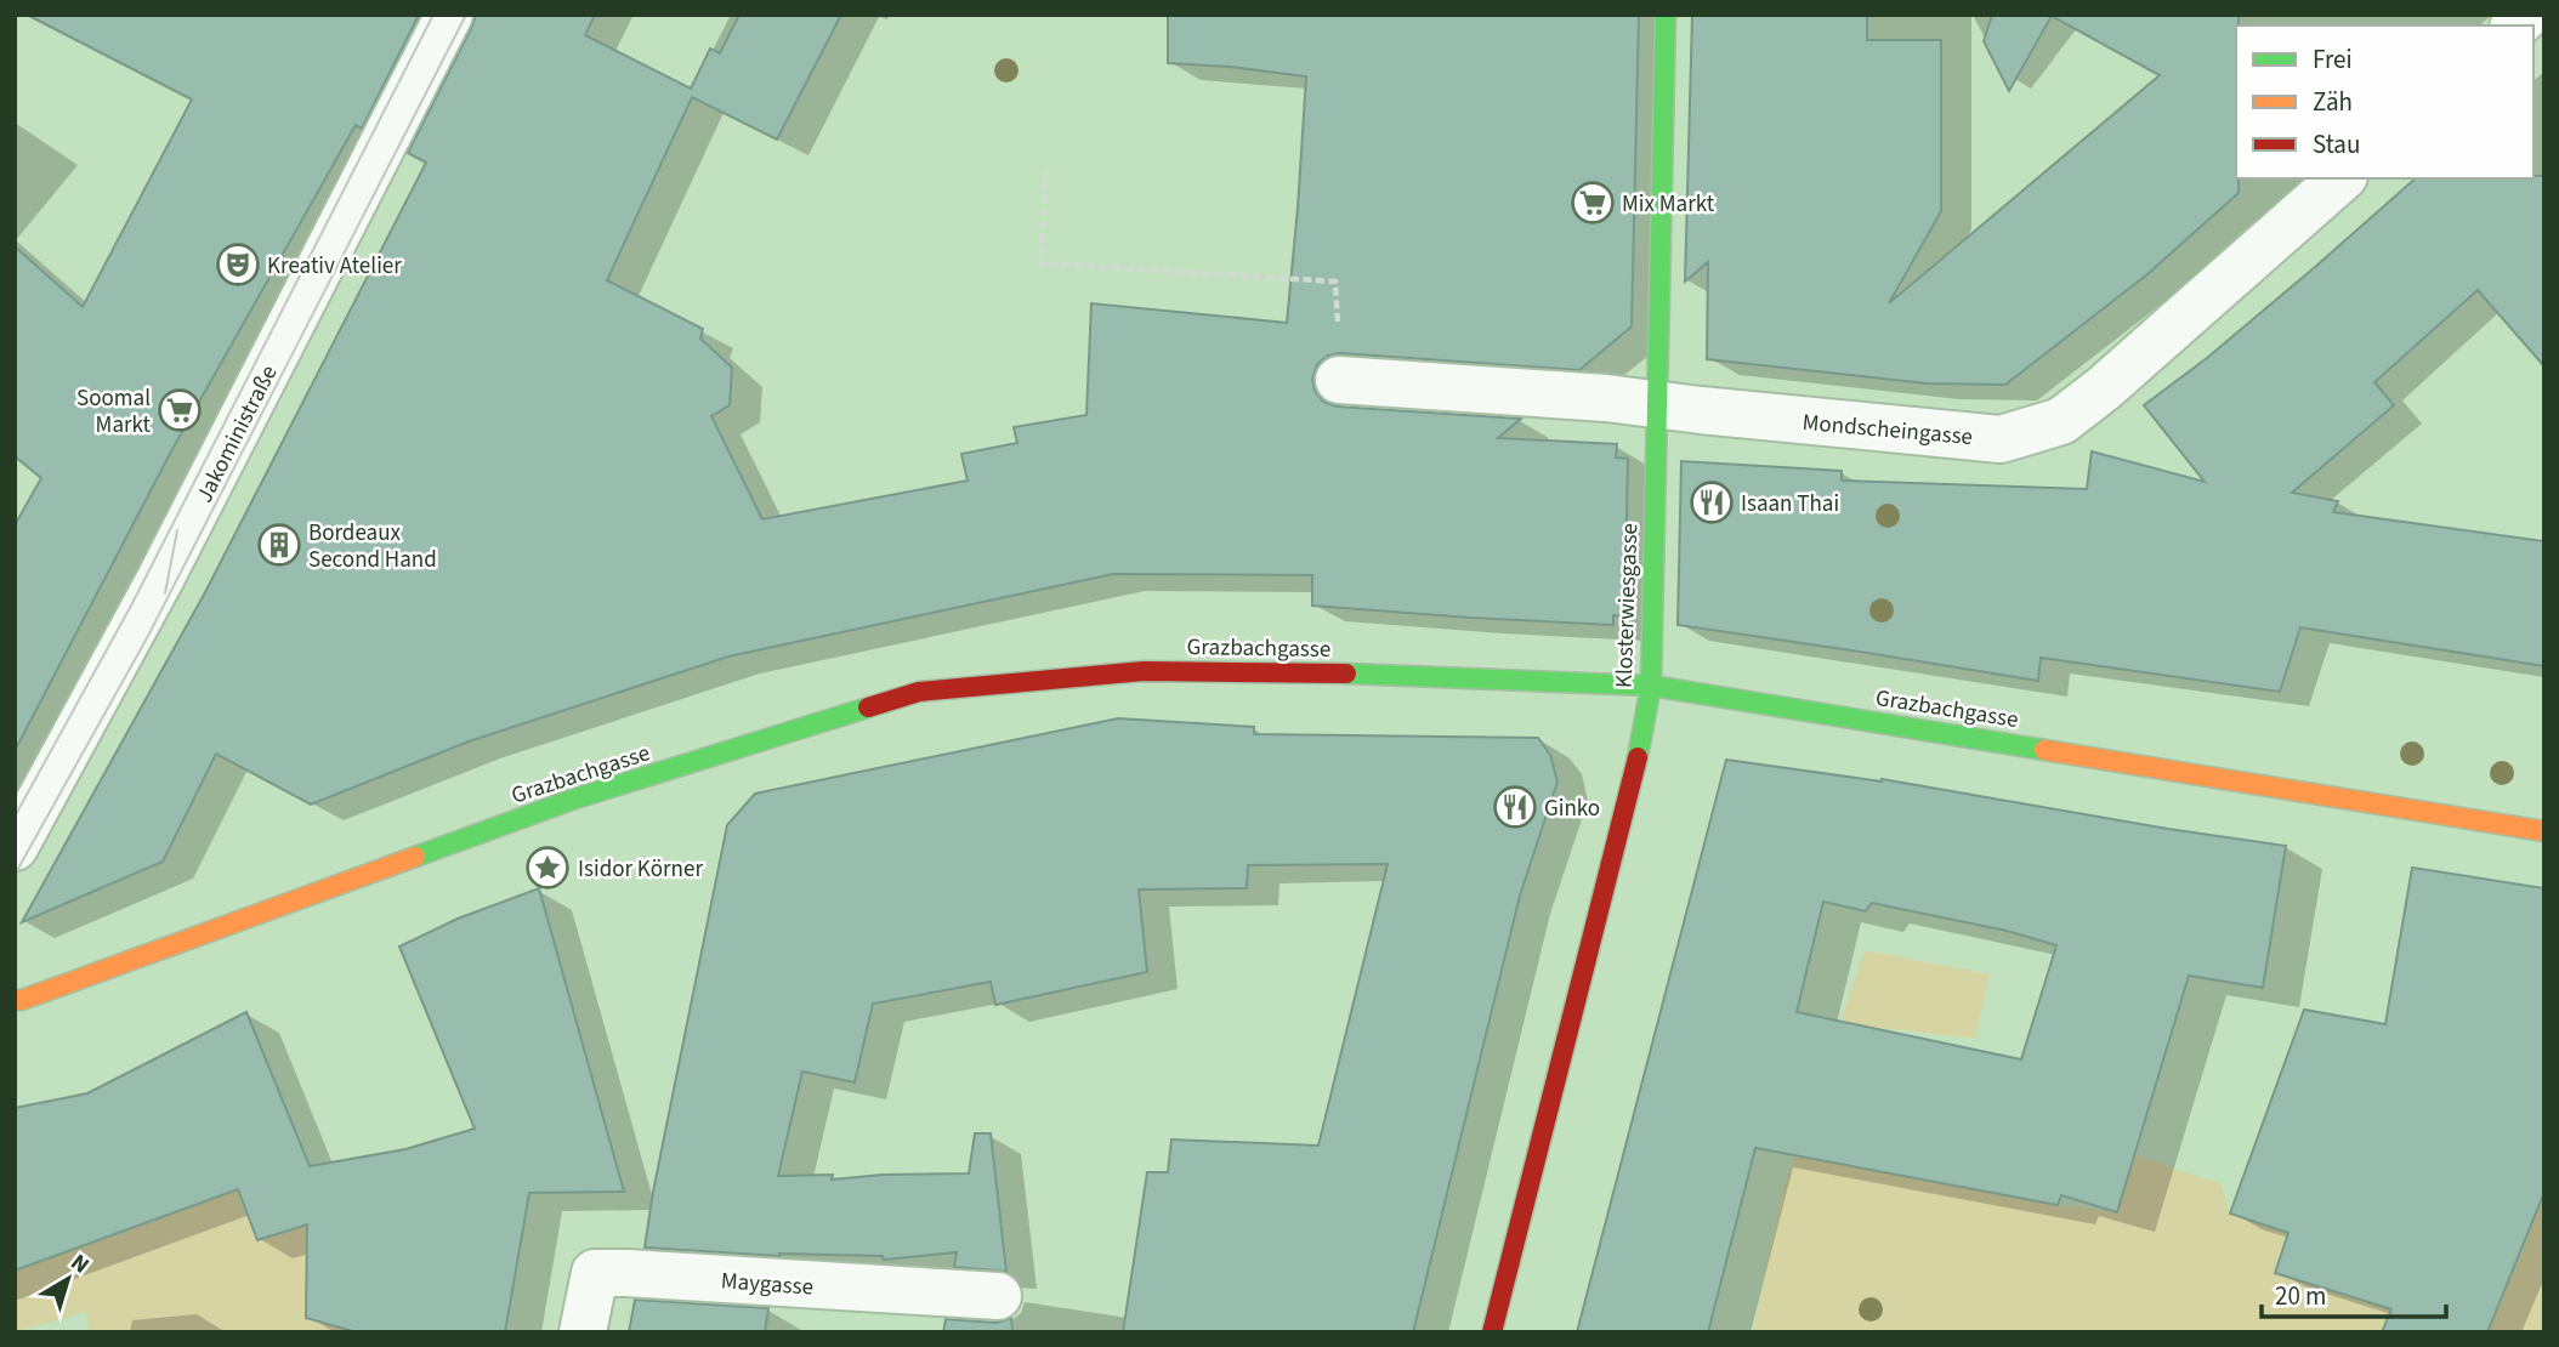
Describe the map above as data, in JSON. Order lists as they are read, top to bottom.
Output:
{
  "streets": {
    "main road": ["Klosterwiesgasse", "Grazbachgasse"],
    "street": ["Mondscheingasse", "Jakoministraße", "Maygasse"]
  },
  "crossings": [
    ["Mondscheingasse", "Klosterwiesgasse"],
    ["Klosterwiesgasse", "Grazbachgasse"]
  ],
  "places": {
    "supermarket": ["Mix Markt", "Soomal Markt"],
    "theatre": ["Kreativ Atelier"],
    "restaurant": ["Isaan Thai", "Ginko"],
    "building": ["Bordeaux Second Hand"],
    "place": ["Isidor Körner"]
  },
  "legend": ["Frei", "Zäh", "Stau"],
  "scale_bar": "20 m",
  "north": "top right"
}
